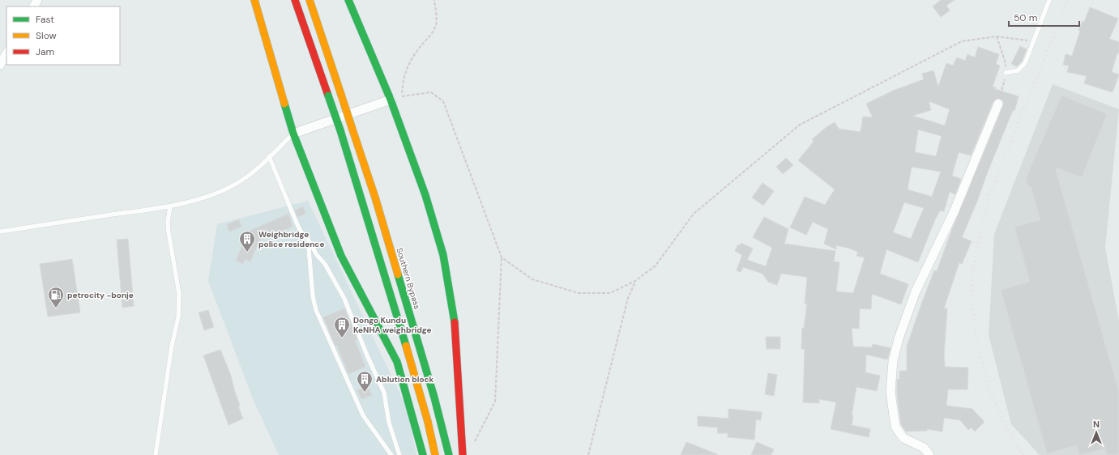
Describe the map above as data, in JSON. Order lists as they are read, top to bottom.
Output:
{
  "streets": {
    "highway": ["Southern Bypass"]
  },
  "places": {
    "building": ["Weighbridge police residence", "Dongo Kundu KeNHA weighbridge", "Ablution block"],
    "fuel station": ["petrocity -bonje"]
  },
  "legend": ["Fast", "Slow", "Jam"],
  "scale_bar": "50 m",
  "north": "top"
}
